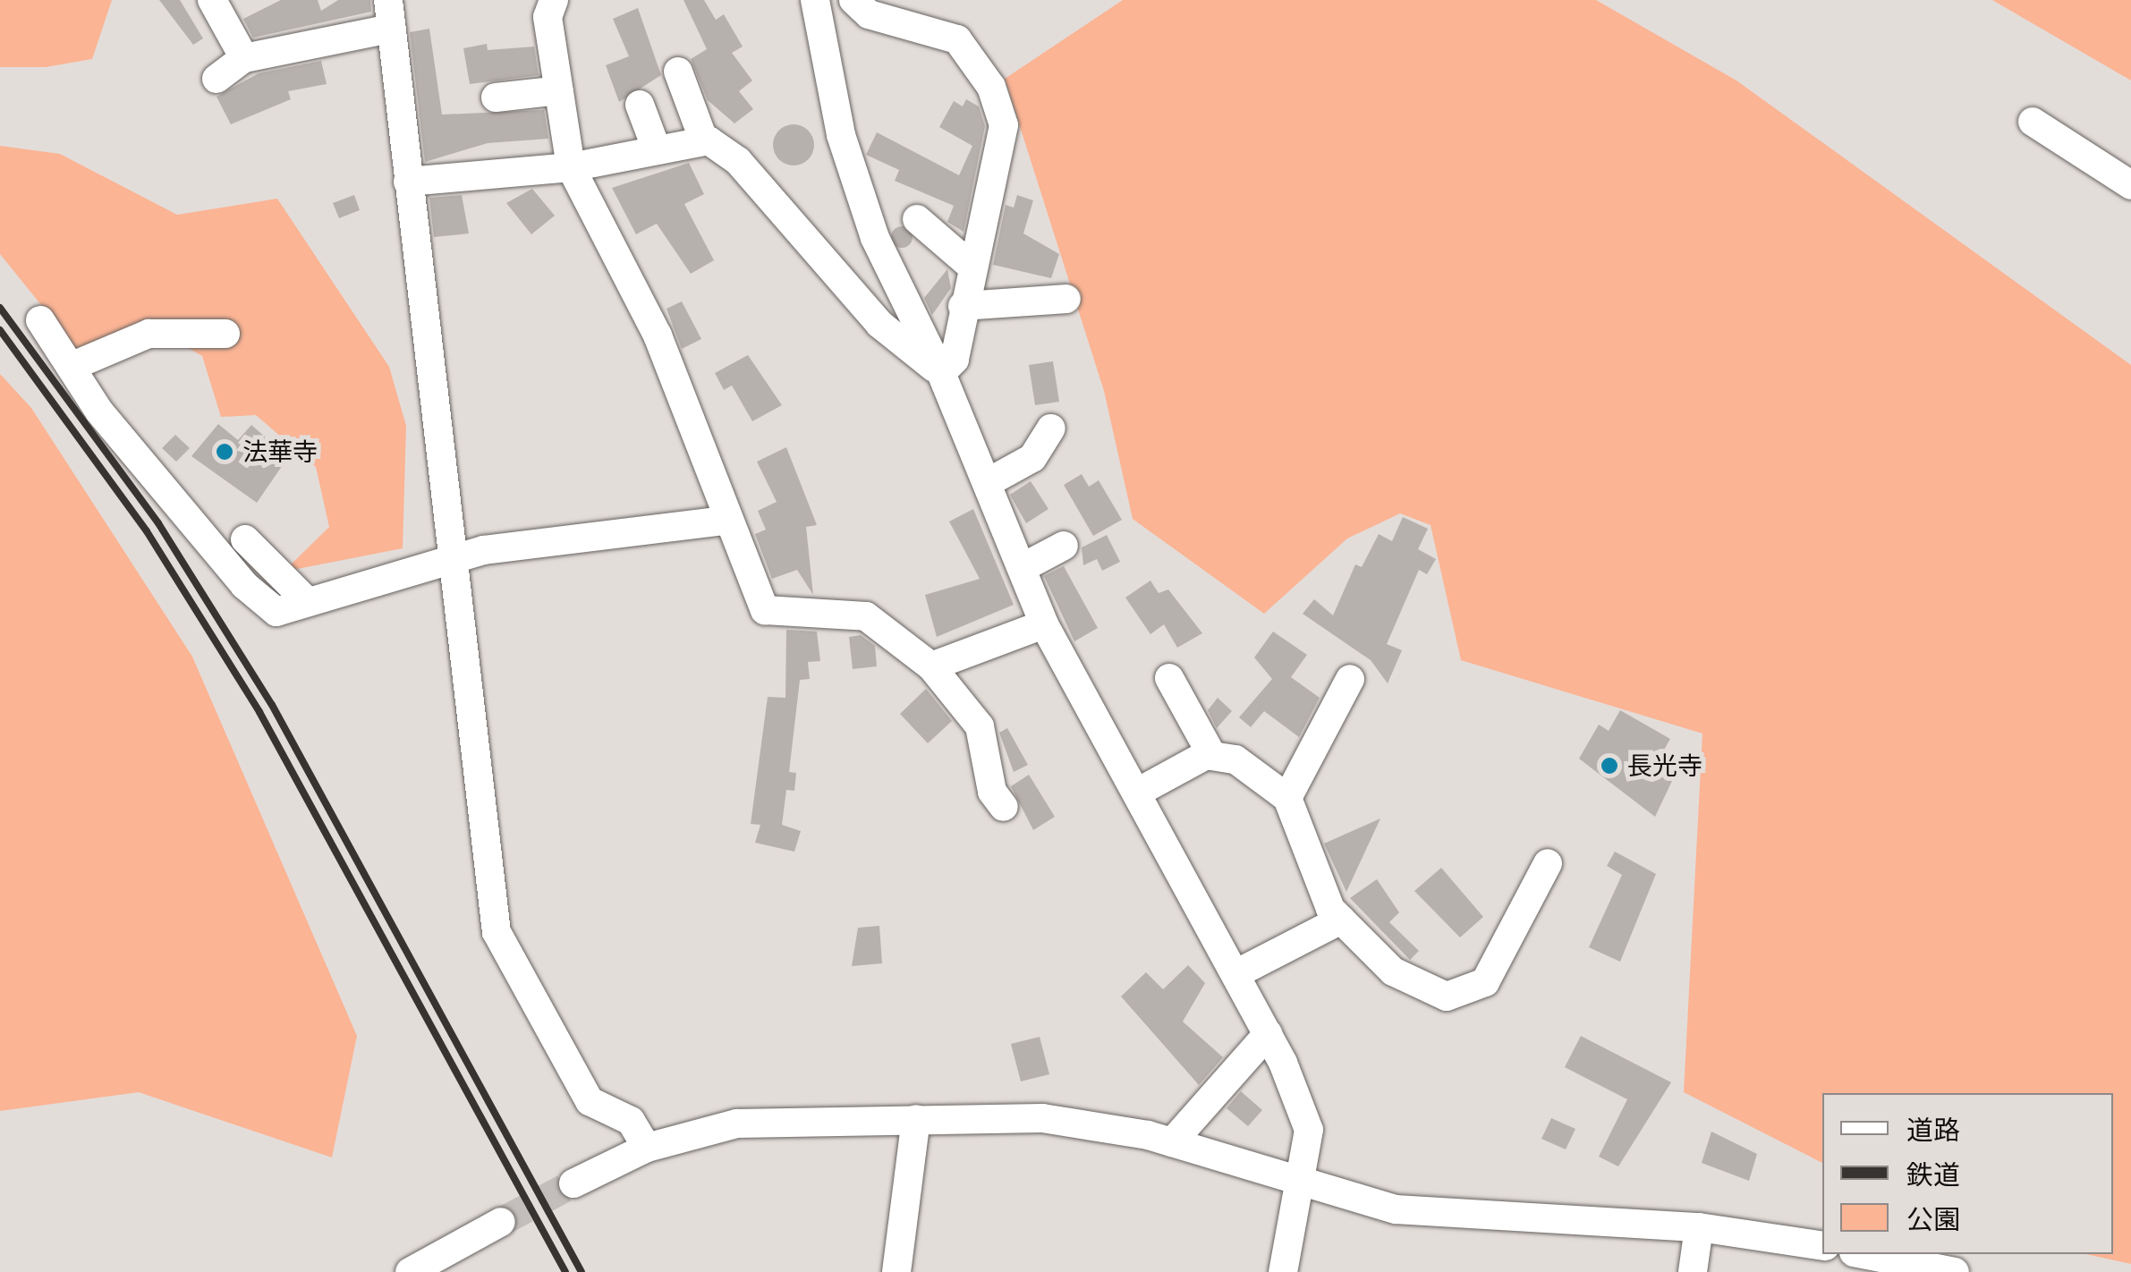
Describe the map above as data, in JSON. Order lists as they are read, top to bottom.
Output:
{
  "places": ["法華寺", "長光寺"],
  "legend": ["道路", "鉄道", "公園"]
}
